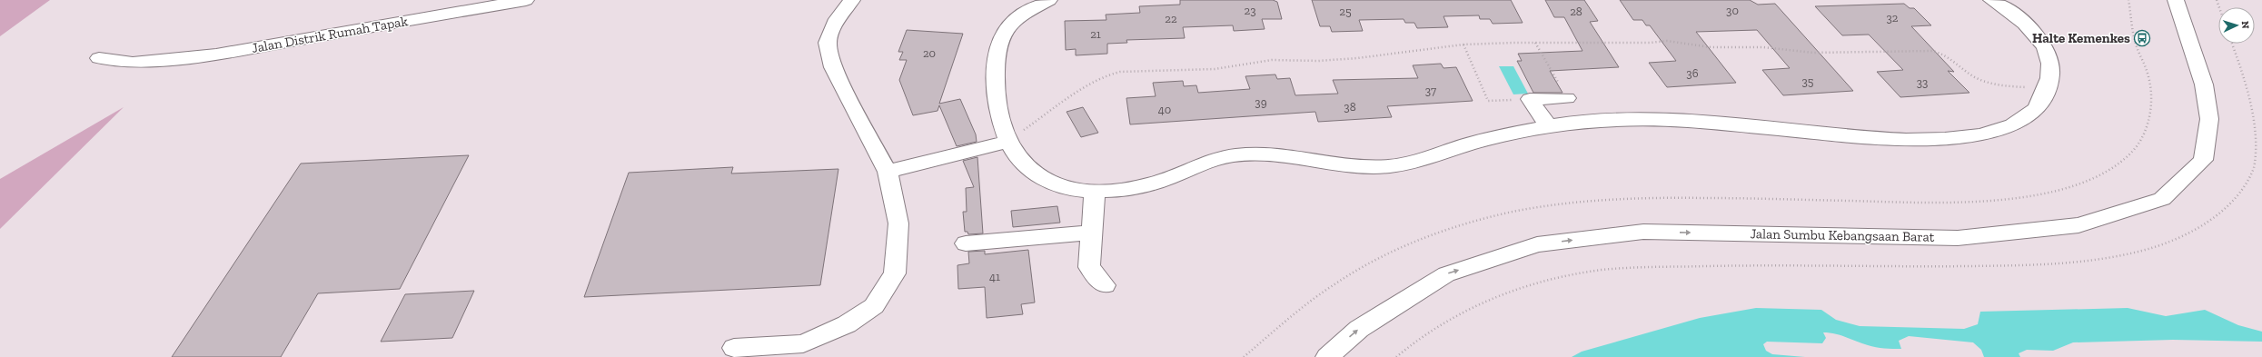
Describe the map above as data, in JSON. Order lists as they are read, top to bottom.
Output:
{
  "streets": {
    "street": ["Jalan Distrik Rumah Tapak", "Jalan Sumbu Kebangsaan Barat"]
  },
  "places": {
    "bus stop": ["Halte Kemenkes"]
  },
  "house_numbers": [
    "23",
    "30",
    "25",
    "28",
    "32",
    "22",
    "21",
    "20",
    "36",
    "35",
    "33",
    "37",
    "39",
    "38",
    "40",
    "41"
  ],
  "north": "right"
}
